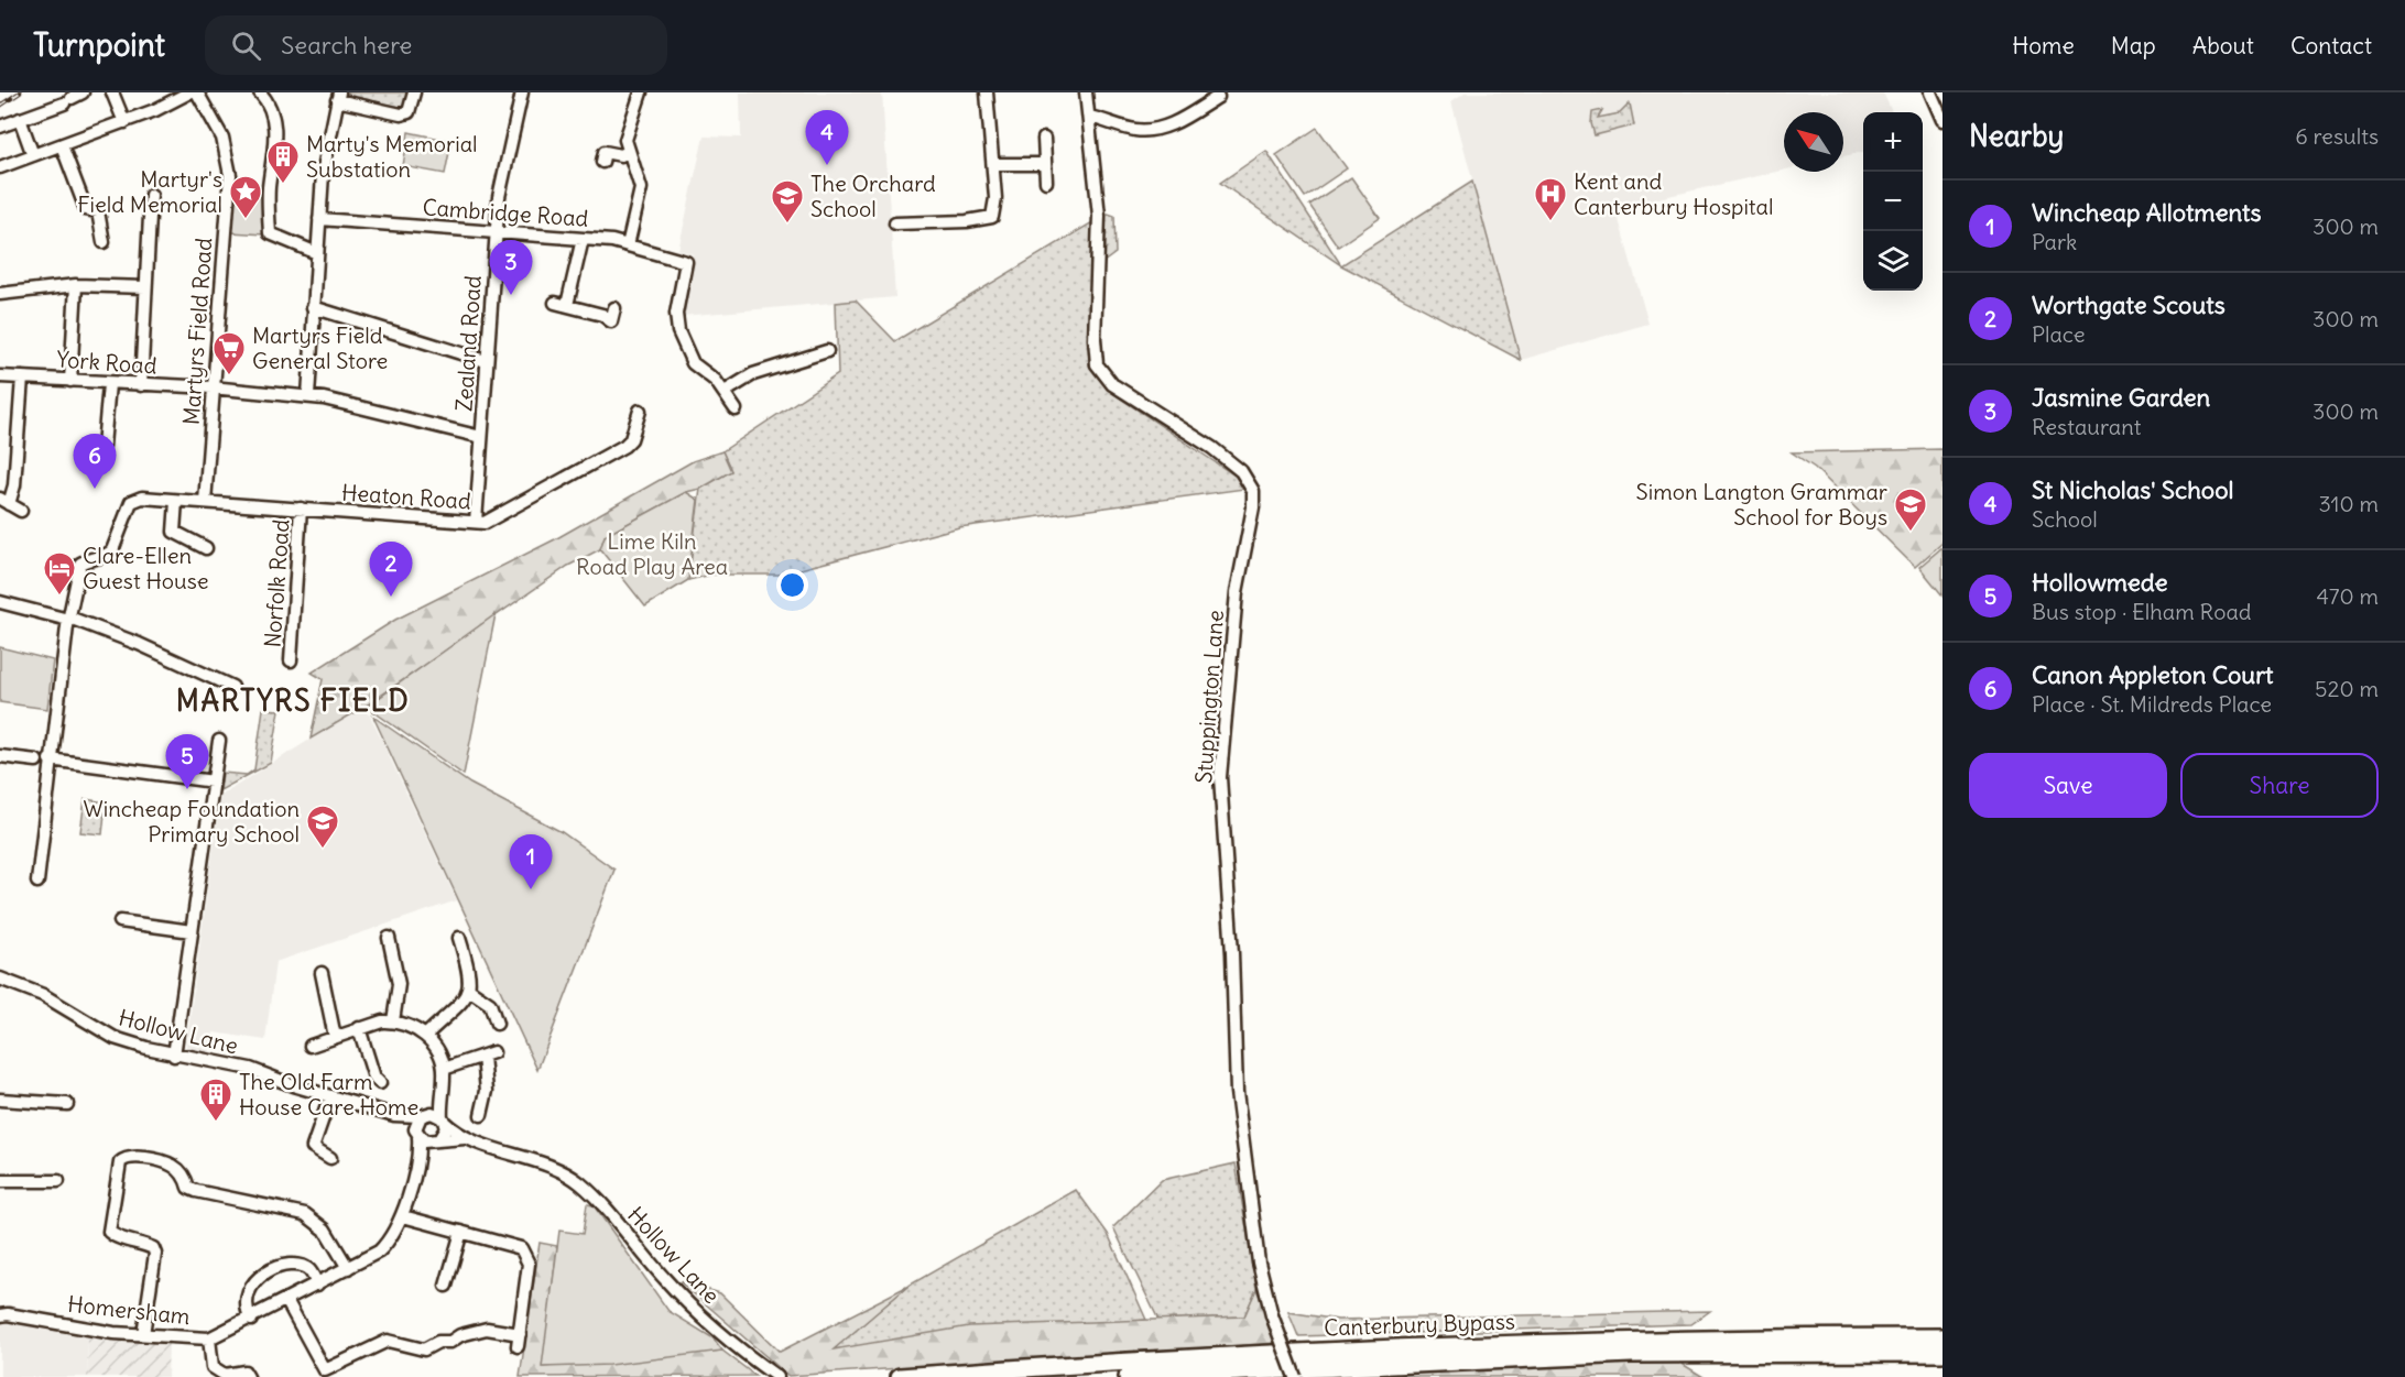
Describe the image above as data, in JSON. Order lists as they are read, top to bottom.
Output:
{
  "streets": {
    "highway": ["Canterbury Bypass"],
    "street": [
      "Cambridge Road",
      "Martyrs Field Road",
      "Zealand Road",
      "York Road",
      "Heaton Road",
      "Norfolk Road",
      "Stuppington Lane",
      "Hollow Lane",
      "Homersham"
    ]
  },
  "crossings": [
    ["Cambridge Road", "Zealand Road"],
    ["Martyrs Field Road", "York Road"],
    ["Martyrs Field Road", "Heaton Road"],
    ["Zealand Road", "York Road"],
    ["Zealand Road", "Heaton Road"],
    ["Heaton Road", "Norfolk Road"],
    ["Hollow Lane", "Homersham"]
  ],
  "districts": ["MARTYRS FIELD"],
  "parks": ["Lime Kiln Road Play Area"],
  "places": {
    "building": ["Marty's Memorial Substation", "The Old Farm House Care Home"],
    "place": ["Martyr's Field Memorial"],
    "hospital": ["Kent and Canterbury Hospital"],
    "school or university": ["The Orchard School", "Simon Langton Grammar School for Boys", "Wincheap Foundation Primary School"],
    "supermarket": ["Martyrs Field General Store"],
    "hotel": ["Clare-Ellen Guest House"]
  },
  "north": "top left",
  "page": {
    "header": "Turnpoint",
    "search": "Search here",
    "nav": [
      "Home",
      "Map",
      "About",
      "Contact"
    ],
    "heading": ["Nearby", "6 results"],
    "pins": [
      "4",
      "3",
      "6",
      "2",
      "5",
      "1"
    ],
    "map_buttons": ["+", "−"],
    "list": [
      {
        "mark": "1",
        "name": "Wincheap Allotments",
        "note": "Park",
        "value": "300 m"
      },
      {
        "mark": "2",
        "name": "Worthgate Scouts",
        "note": "Place",
        "value": "300 m"
      },
      {
        "mark": "3",
        "name": "Jasmine Garden",
        "note": "Restaurant",
        "value": "300 m"
      },
      {
        "mark": "4",
        "name": "St Nicholas' School",
        "note": "School",
        "value": "310 m"
      },
      {
        "mark": "5",
        "name": "Hollowmede",
        "note": "Bus stop · Elham Road",
        "value": "470 m"
      },
      {
        "mark": "6",
        "name": "Canon Appleton Court",
        "note": "Place · St. Mildreds Place",
        "value": "520 m"
      }
    ],
    "buttons": ["Save", "Share"]
  }
}
